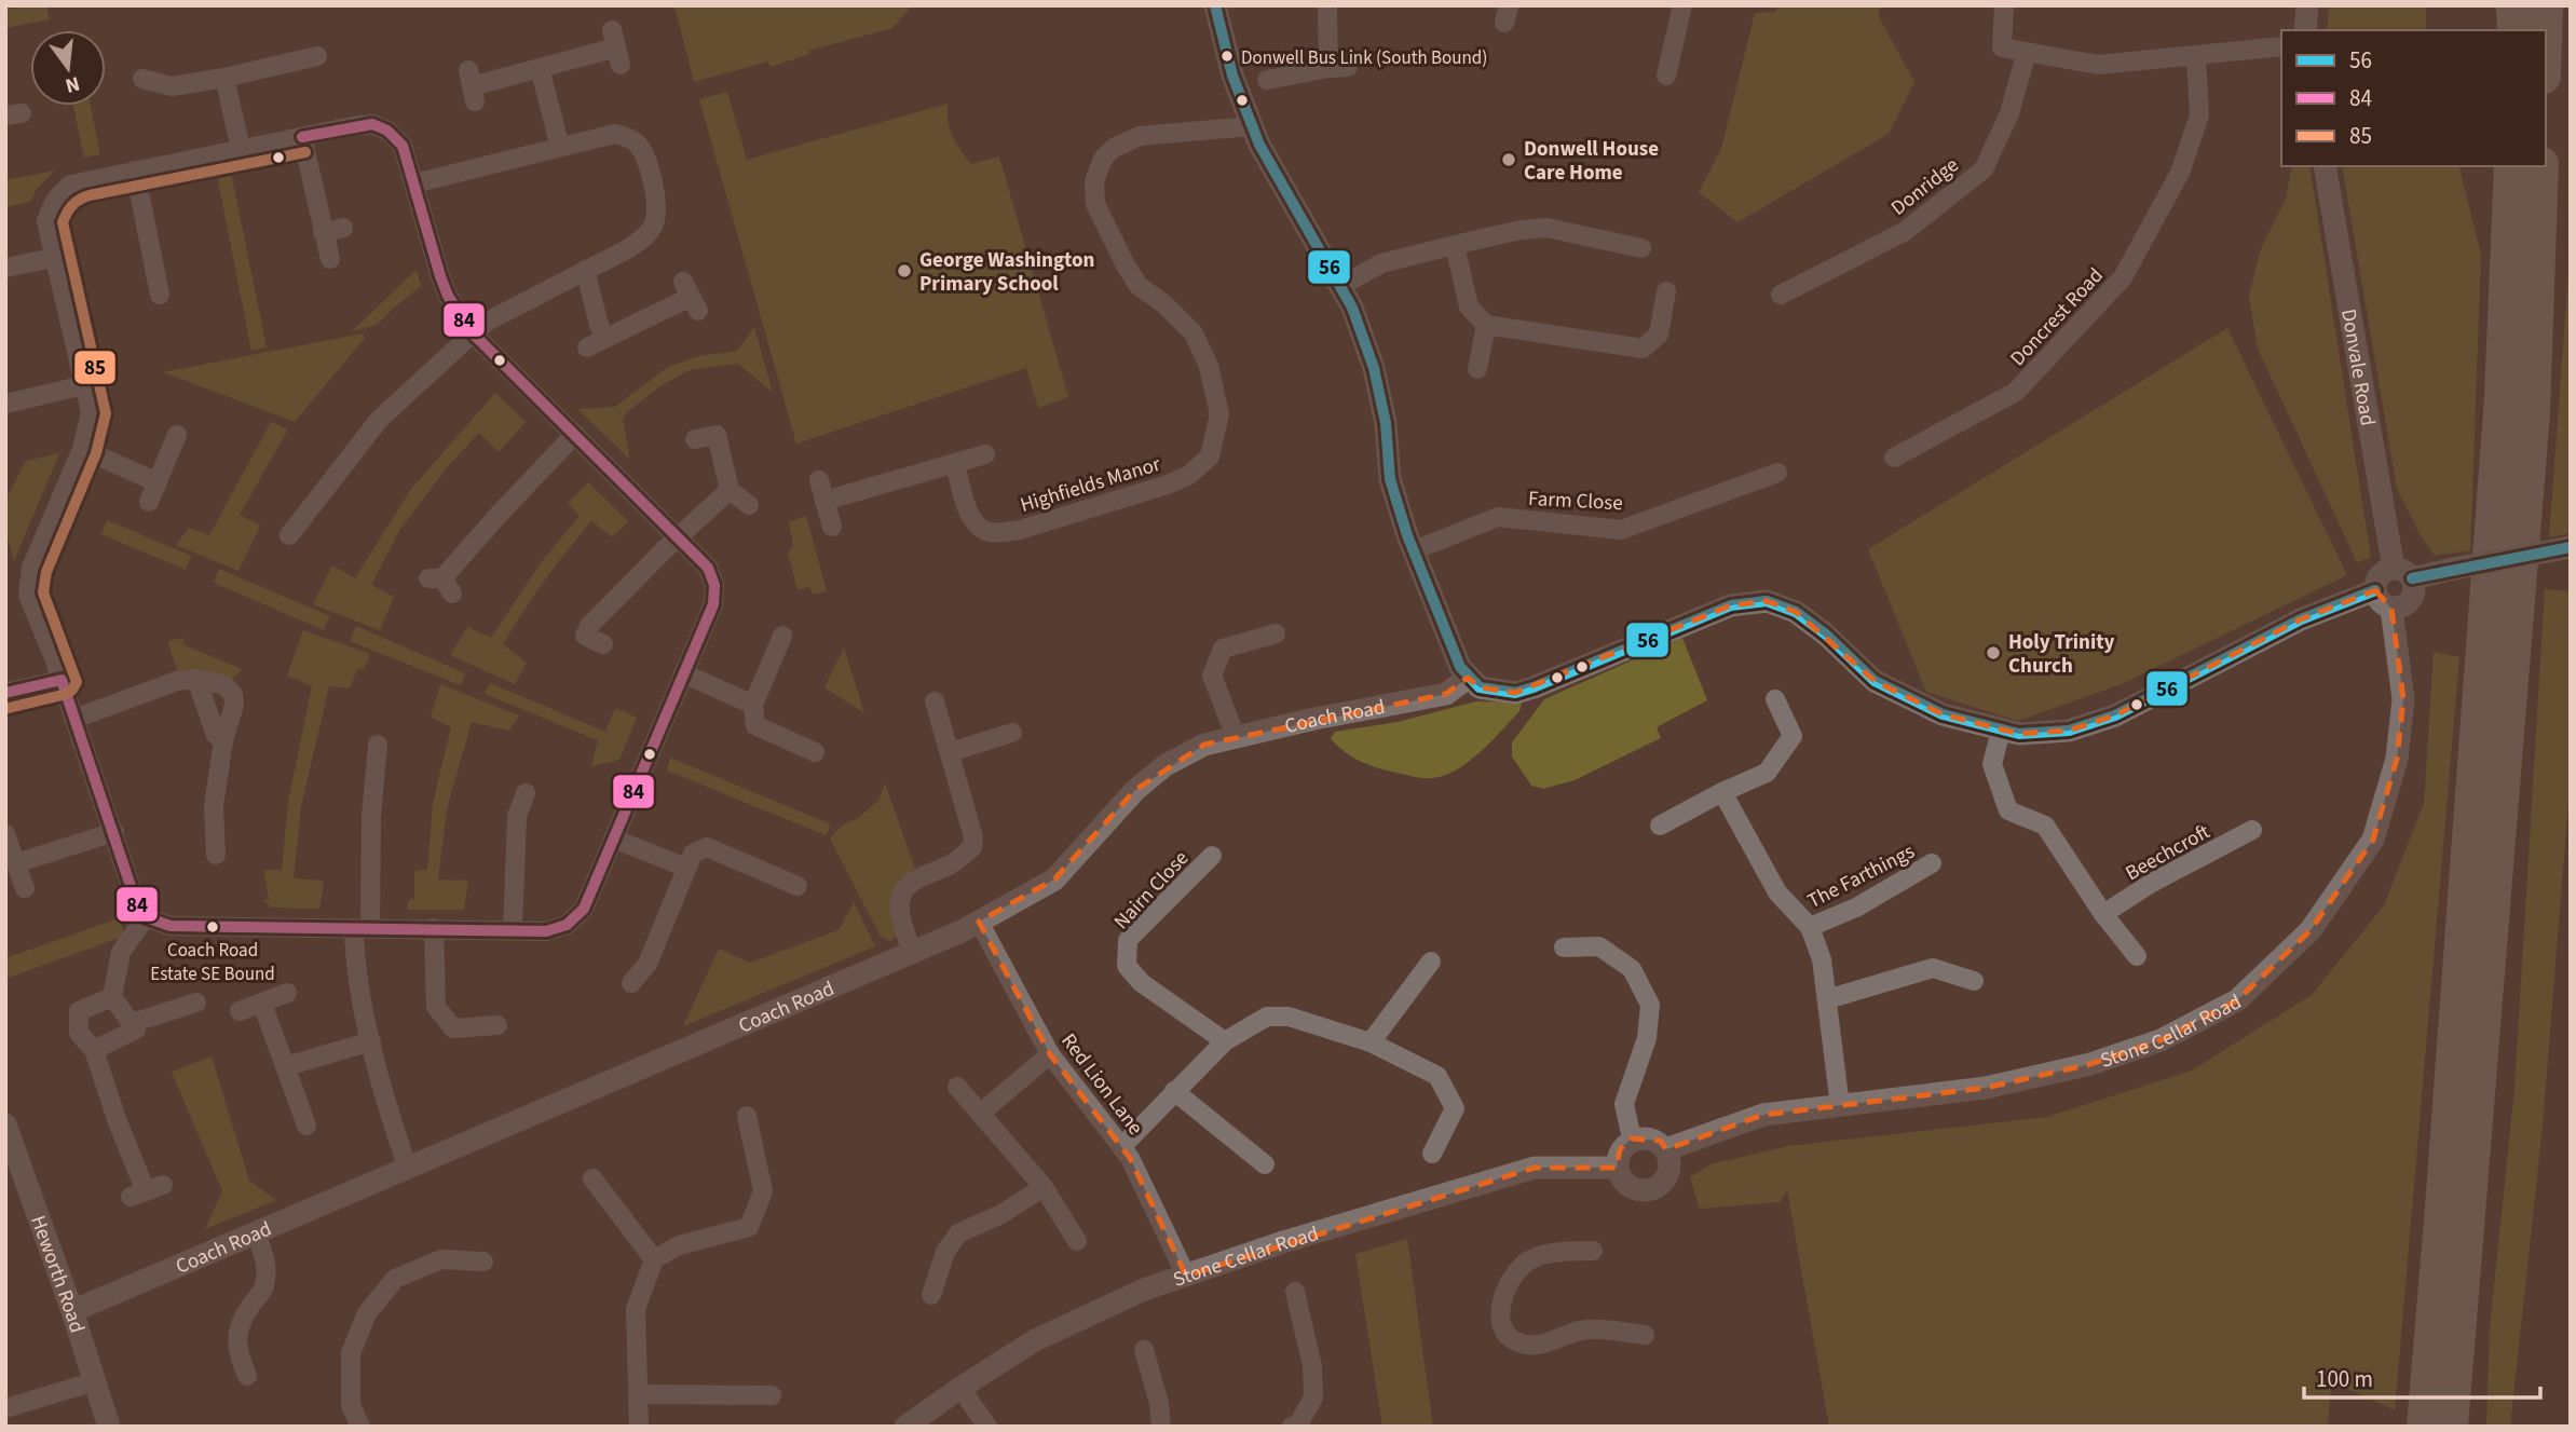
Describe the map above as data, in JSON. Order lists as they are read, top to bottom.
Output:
{
  "streets": {
    "street": [
      "Donridge",
      "Doncrest Road",
      "Donvale Road",
      "Highfields Manor",
      "Farm Close",
      "Coach Road",
      "Beechcroft",
      "The Farthings",
      "Nairn Close",
      "Stone Cellar Road",
      "Red Lion Lane",
      "Heworth Road"
    ]
  },
  "crossings": [
    ["Donvale Road", "Stone Cellar Road"],
    ["Coach Road", "Red Lion Lane"],
    ["Coach Road", "Heworth Road"],
    ["The Farthings", "Stone Cellar Road"],
    ["Stone Cellar Road", "Red Lion Lane"]
  ],
  "places": [
    "Donwell Bus Link (South Bound)",
    "Donwell House Care Home",
    "George Washington Primary School",
    "Holy Trinity Church",
    "Coach Road Estate SE Bound"
  ],
  "lines": ["transit line 56", "transit line 84", "transit line 85"],
  "legend": ["56", "84", "85"],
  "scale_bar": "100 m",
  "north": "bottom"
}
